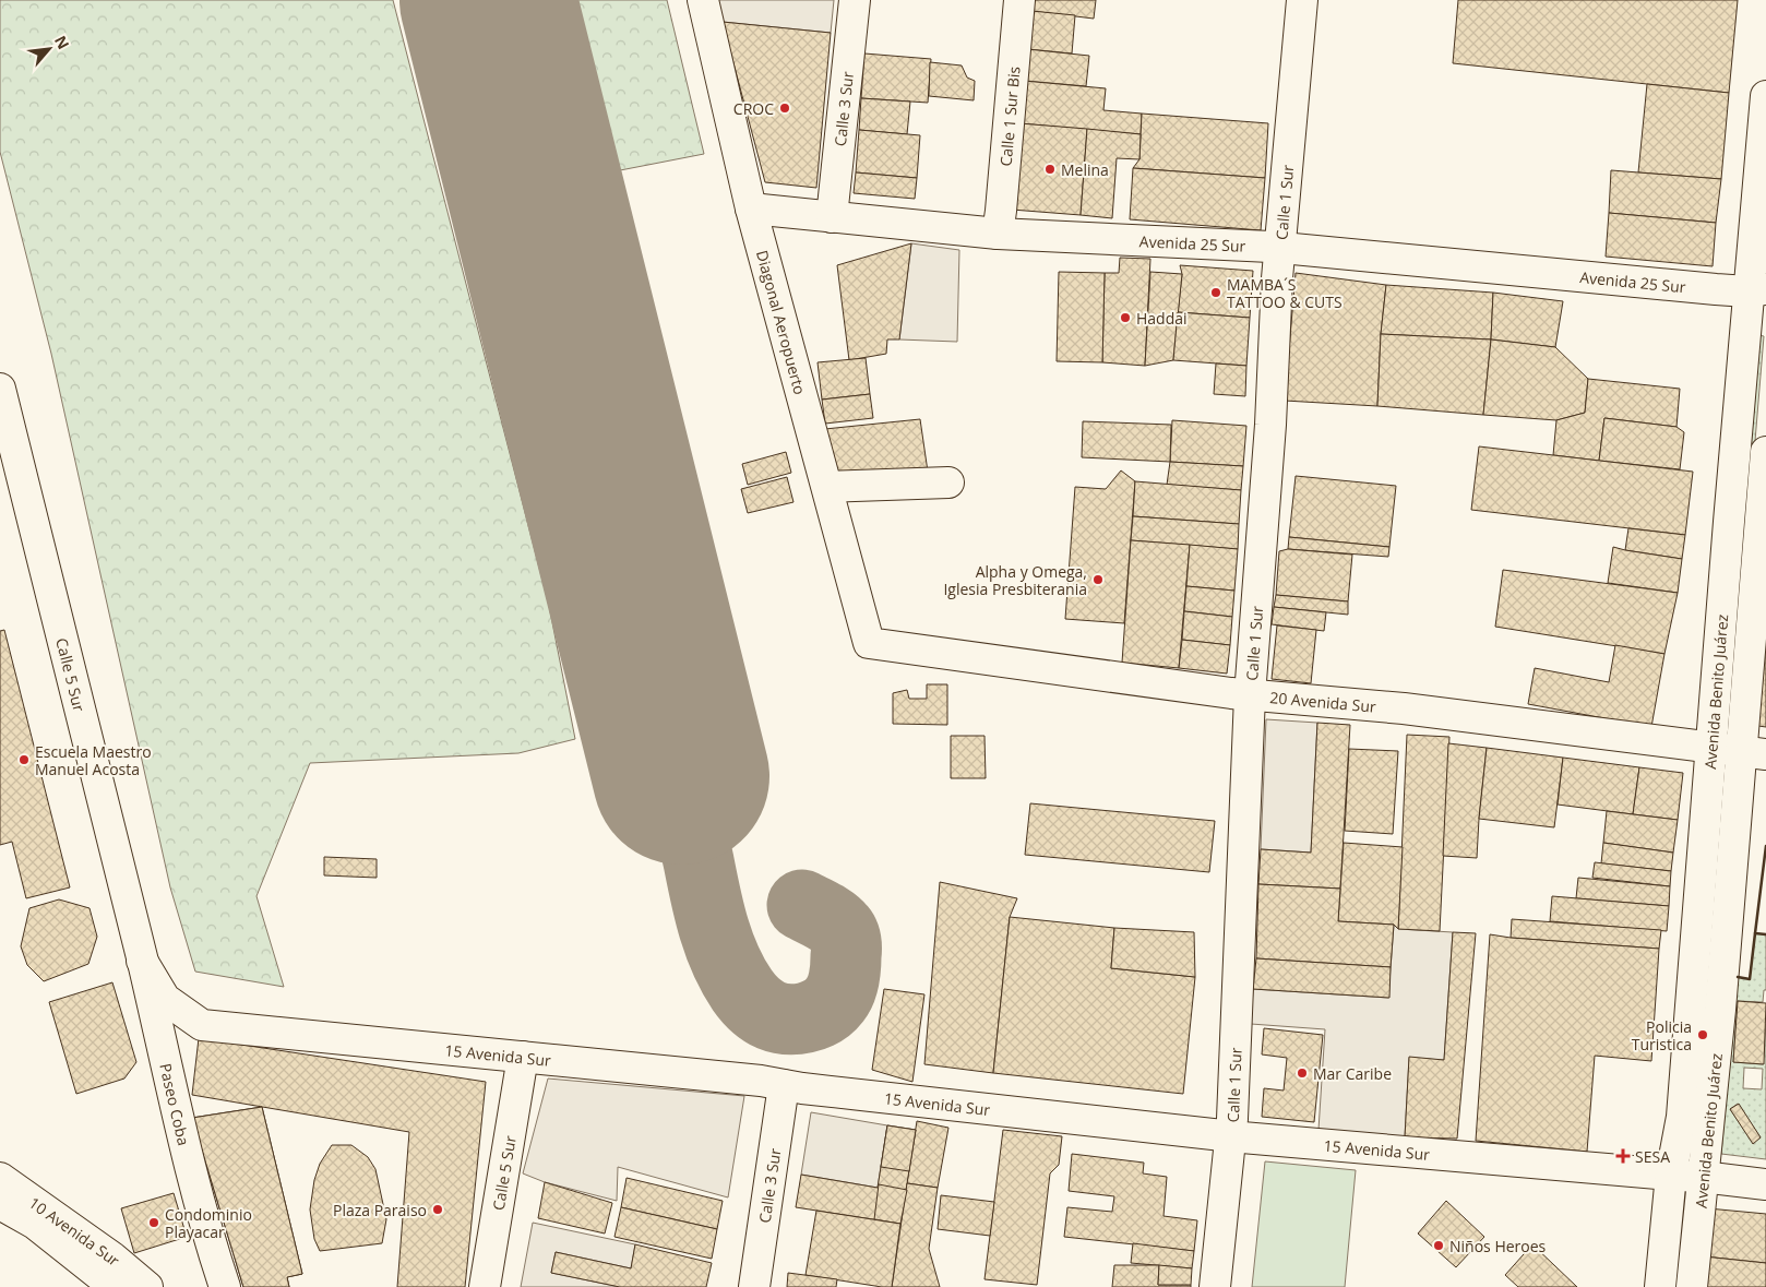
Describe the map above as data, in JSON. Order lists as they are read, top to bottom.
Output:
{
  "streets": {
    "street": [
      "Calle 3 Sur",
      "Calle 1 Sur Bis",
      "Calle 1 Sur",
      "Avenida 25 Sur",
      "Diagonal Aeropuerto",
      "Calle 5 Sur",
      "Avenida Benito Juárez",
      "20 Avenida Sur",
      "15 Avenida Sur",
      "Paseo Coba",
      "10 Avenida Sur"
    ]
  },
  "crossings": [
    ["Calle 3 Sur", "Avenida 25 Sur"],
    ["Calle 3 Sur", "15 Avenida Sur"],
    ["Calle 1 Sur Bis", "Avenida 25 Sur"],
    ["Calle 1 Sur", "Avenida 25 Sur"],
    ["Calle 1 Sur", "20 Avenida Sur"],
    ["Calle 1 Sur", "15 Avenida Sur"],
    ["Avenida 25 Sur", "Diagonal Aeropuerto"],
    ["Avenida 25 Sur", "Avenida Benito Juárez"],
    ["Diagonal Aeropuerto", "20 Avenida Sur"],
    ["Calle 5 Sur", "15 Avenida Sur"],
    ["Calle 5 Sur", "Paseo Coba"],
    ["Avenida Benito Juárez", "20 Avenida Sur"],
    ["Avenida Benito Juárez", "15 Avenida Sur"],
    ["15 Avenida Sur", "Paseo Coba"]
  ],
  "places": {
    "other": [
      "CROC",
      "Melina",
      "MAMBA´S TATTOO & CUTS",
      "Haddai",
      "Alpha y Omega, Iglesia Presbiterania",
      "Escuela Maestro Manuel Acosta",
      "Policia Turistica",
      "Mar Caribe",
      "Plaza Paraiso",
      "Condominio Playacar",
      "Niños Heroes"
    ],
    "health": ["SESA"]
  },
  "north": "top right"
}
